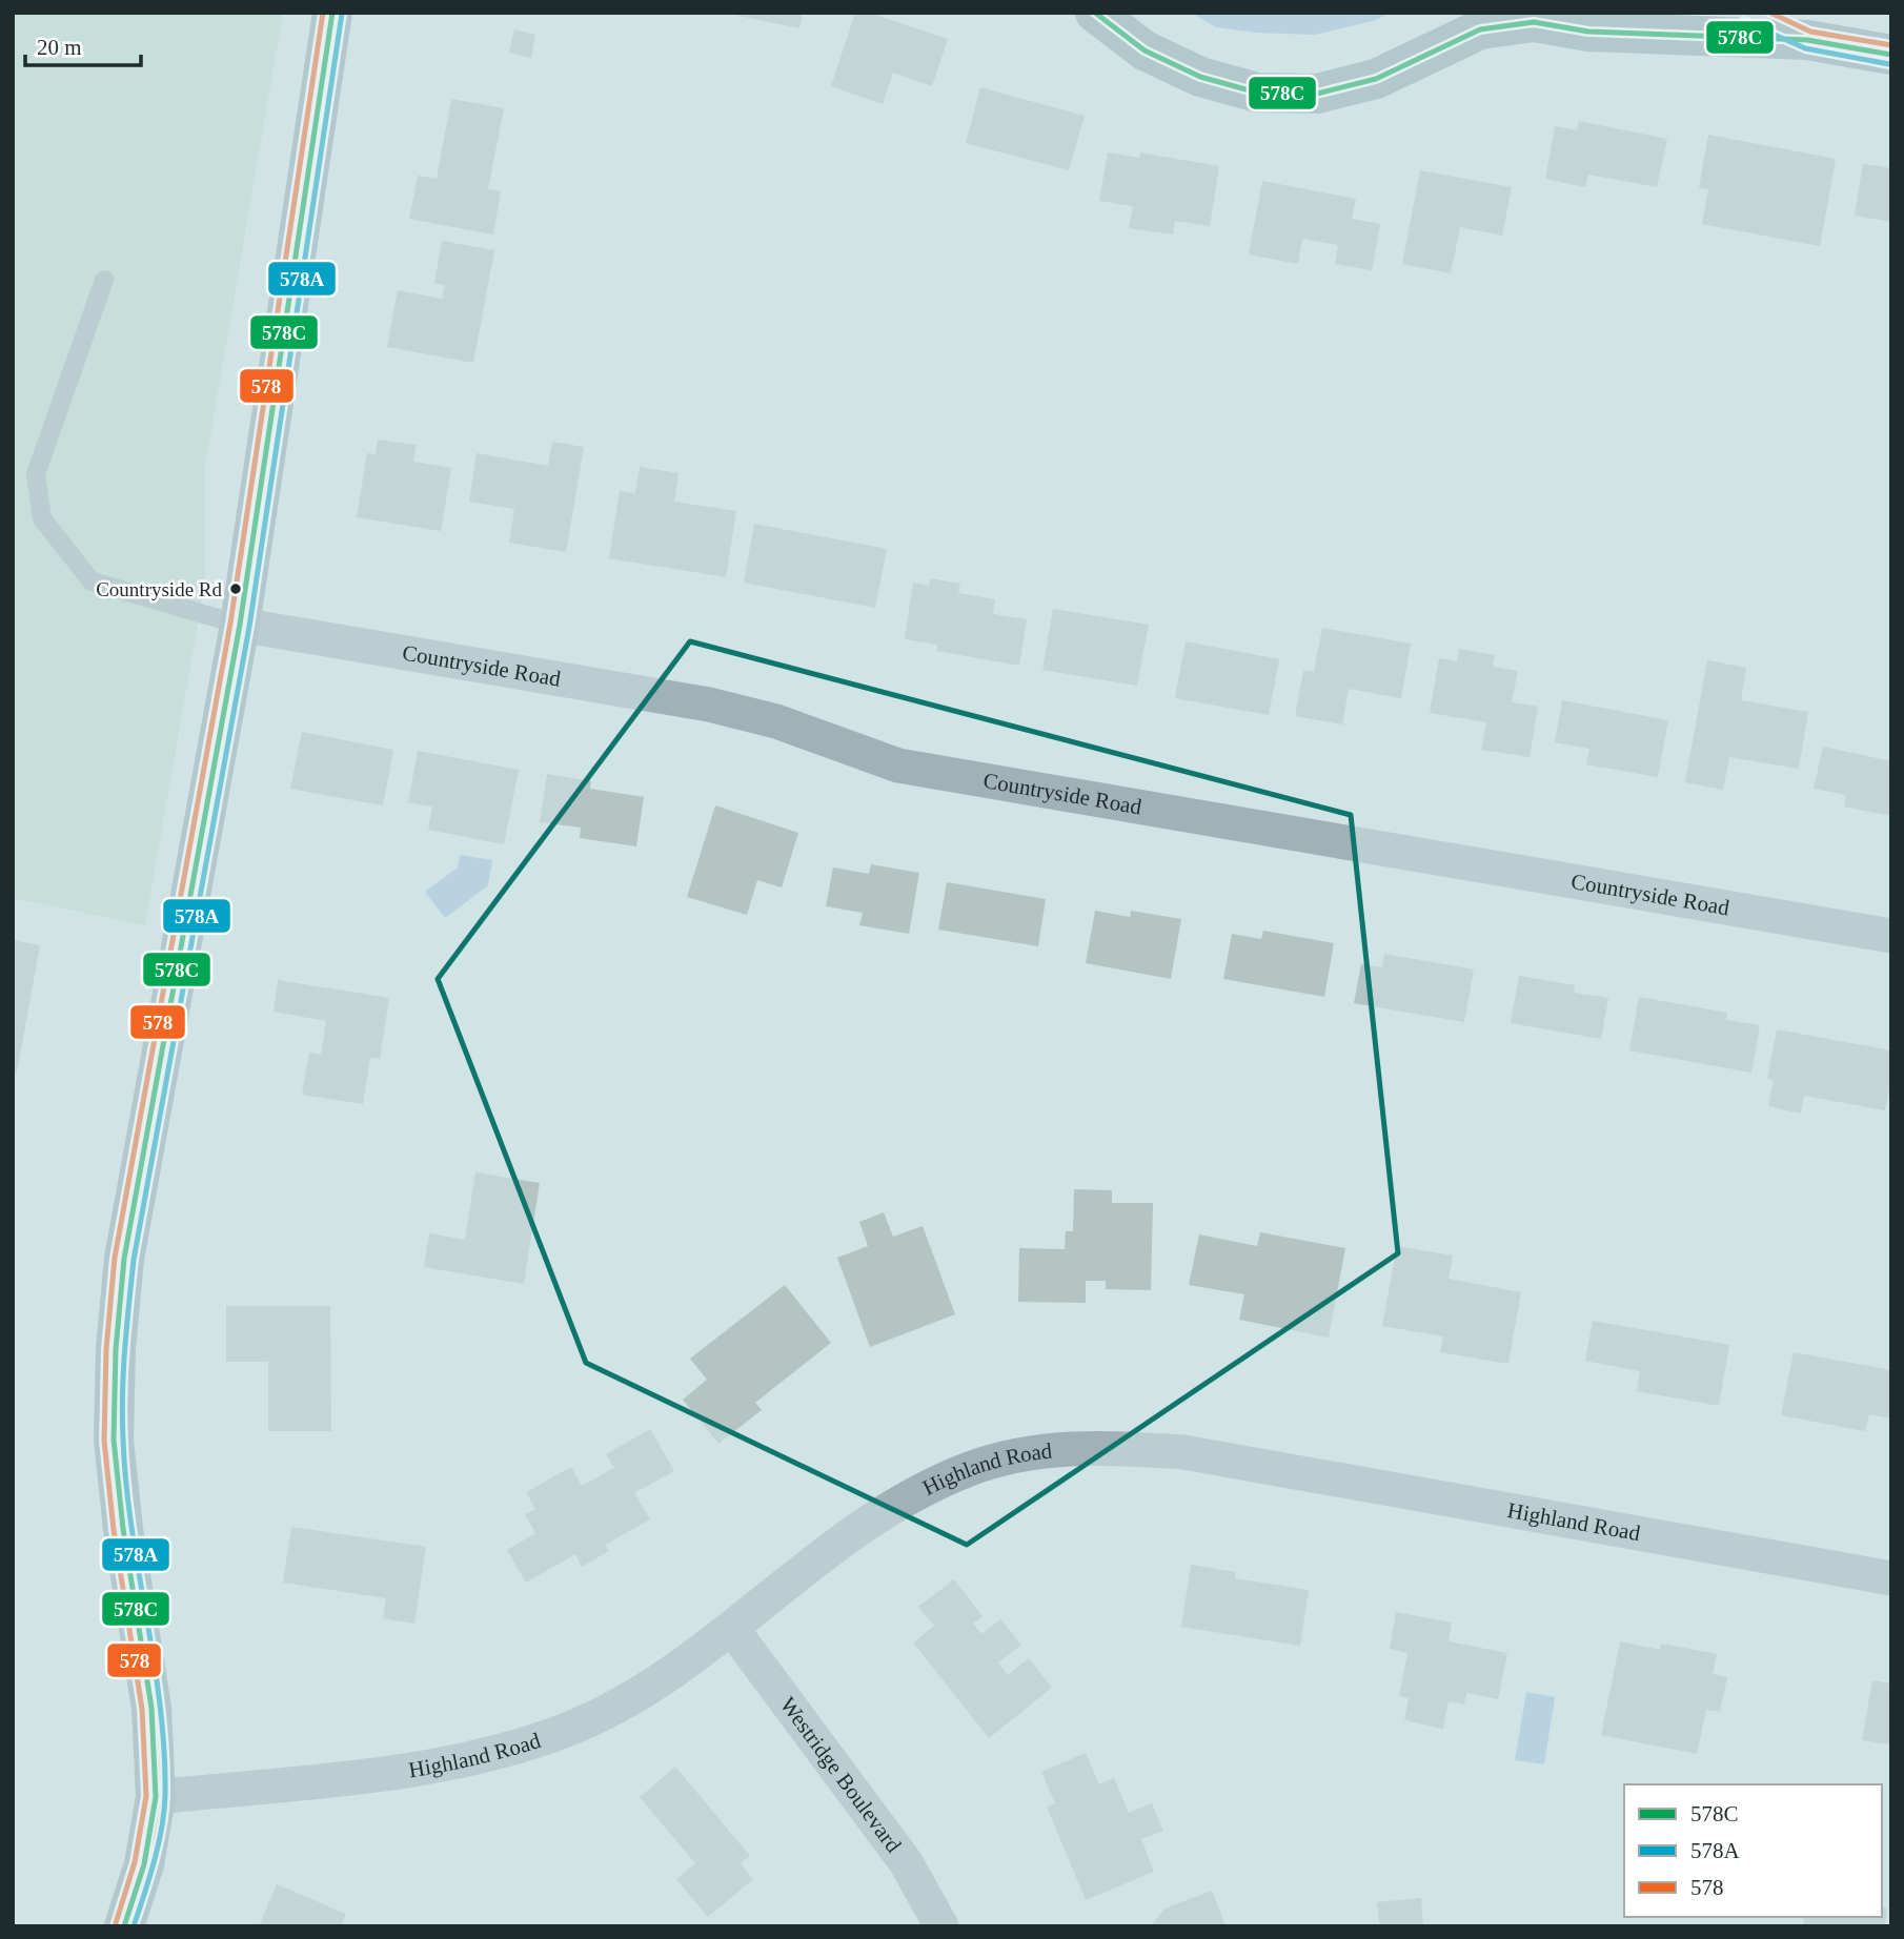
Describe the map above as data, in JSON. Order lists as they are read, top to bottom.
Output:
{
  "streets": {
    "street": ["Countryside Road", "Highland Road", "Westridge Boulevard"]
  },
  "crossings": [
    ["Highland Road", "Westridge Boulevard"]
  ],
  "places": ["Countryside Rd"],
  "lines": ["transit line 578C", "transit line 578", "transit line 578A"],
  "legend": ["578C", "578A", "578"],
  "scale_bar": "20 m"
}
